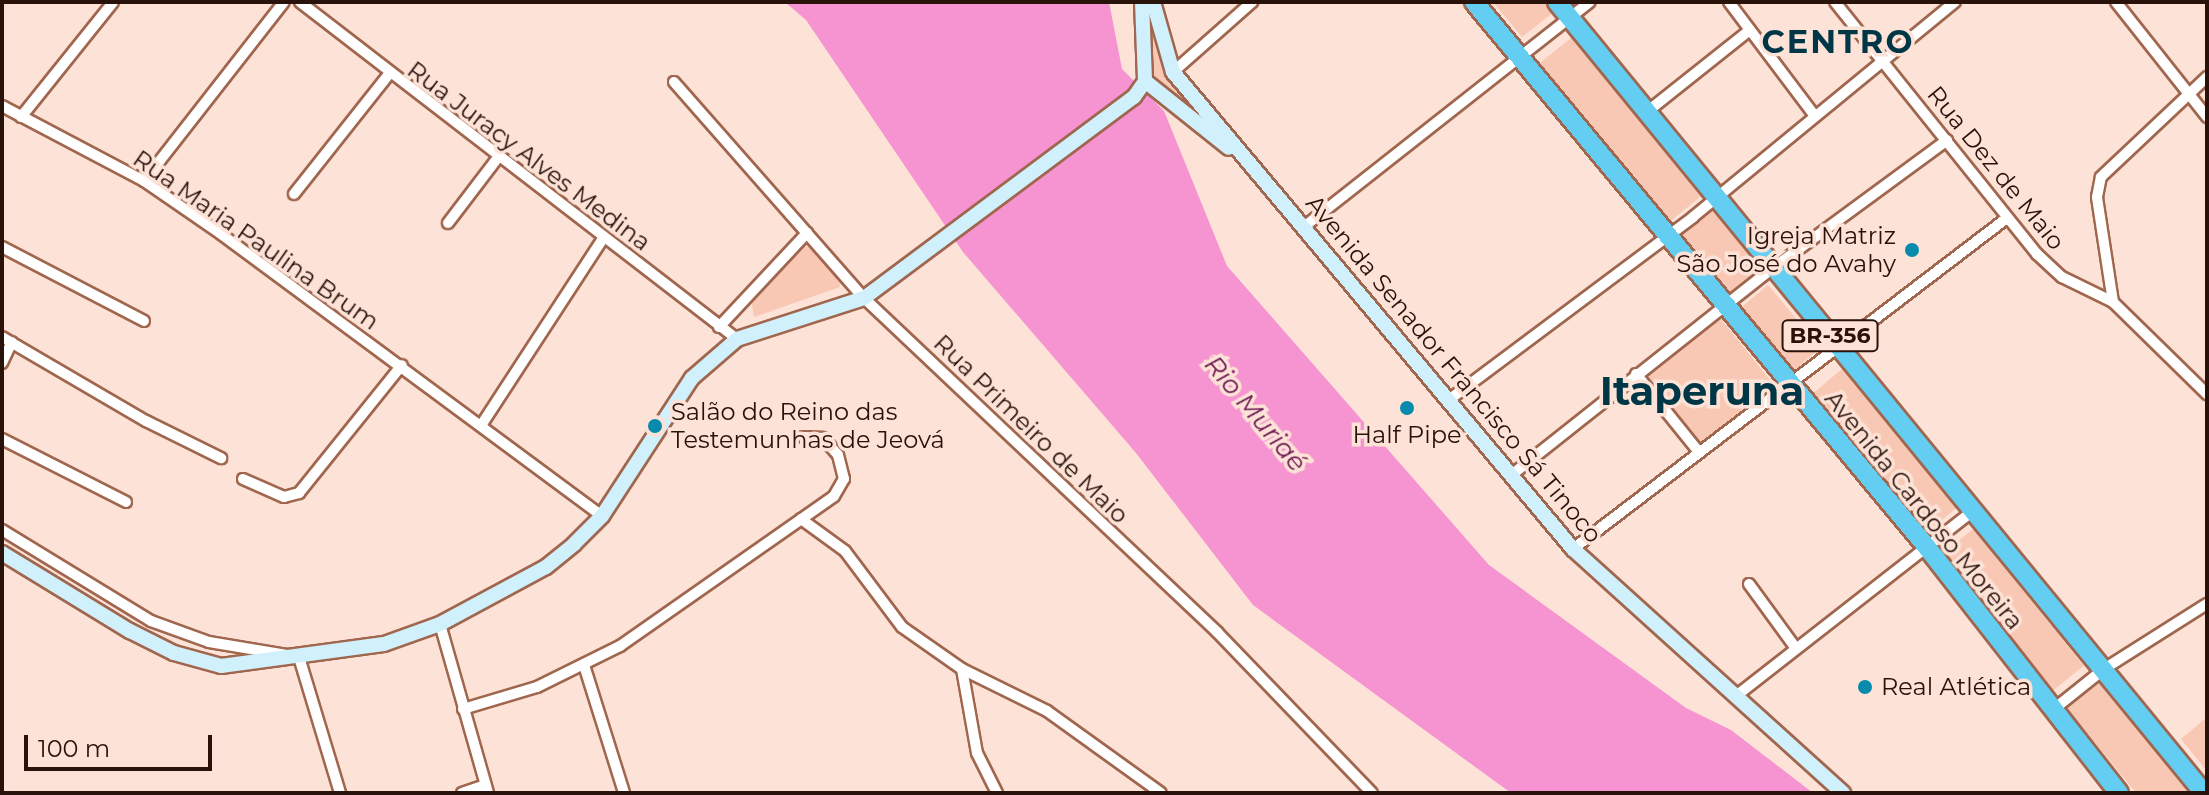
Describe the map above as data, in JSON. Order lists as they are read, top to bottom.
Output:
{
  "streets": {
    "highway": ["BR-356", "Avenida Cardoso Moreira"],
    "street": [
      "Rua Juracy Alves Medina",
      "Rua Dez de Maio",
      "Rua Maria Paulina Brum",
      "Avenida Senador Francisco Sá Tinoco",
      "Rua Primeiro de Maio"
    ]
  },
  "crossings": [
    ["BR-356", "Avenida Cardoso Moreira"]
  ],
  "districts": ["CENTRO", "Itaperuna"],
  "water": ["Rio Muriaé"],
  "places": [
    "Igreja Matriz São José do Avahy",
    "Half Pipe",
    "Salão do Reino das Testemunhas de Jeová",
    "Real Atlética"
  ],
  "scale_bar": "100 m"
}
